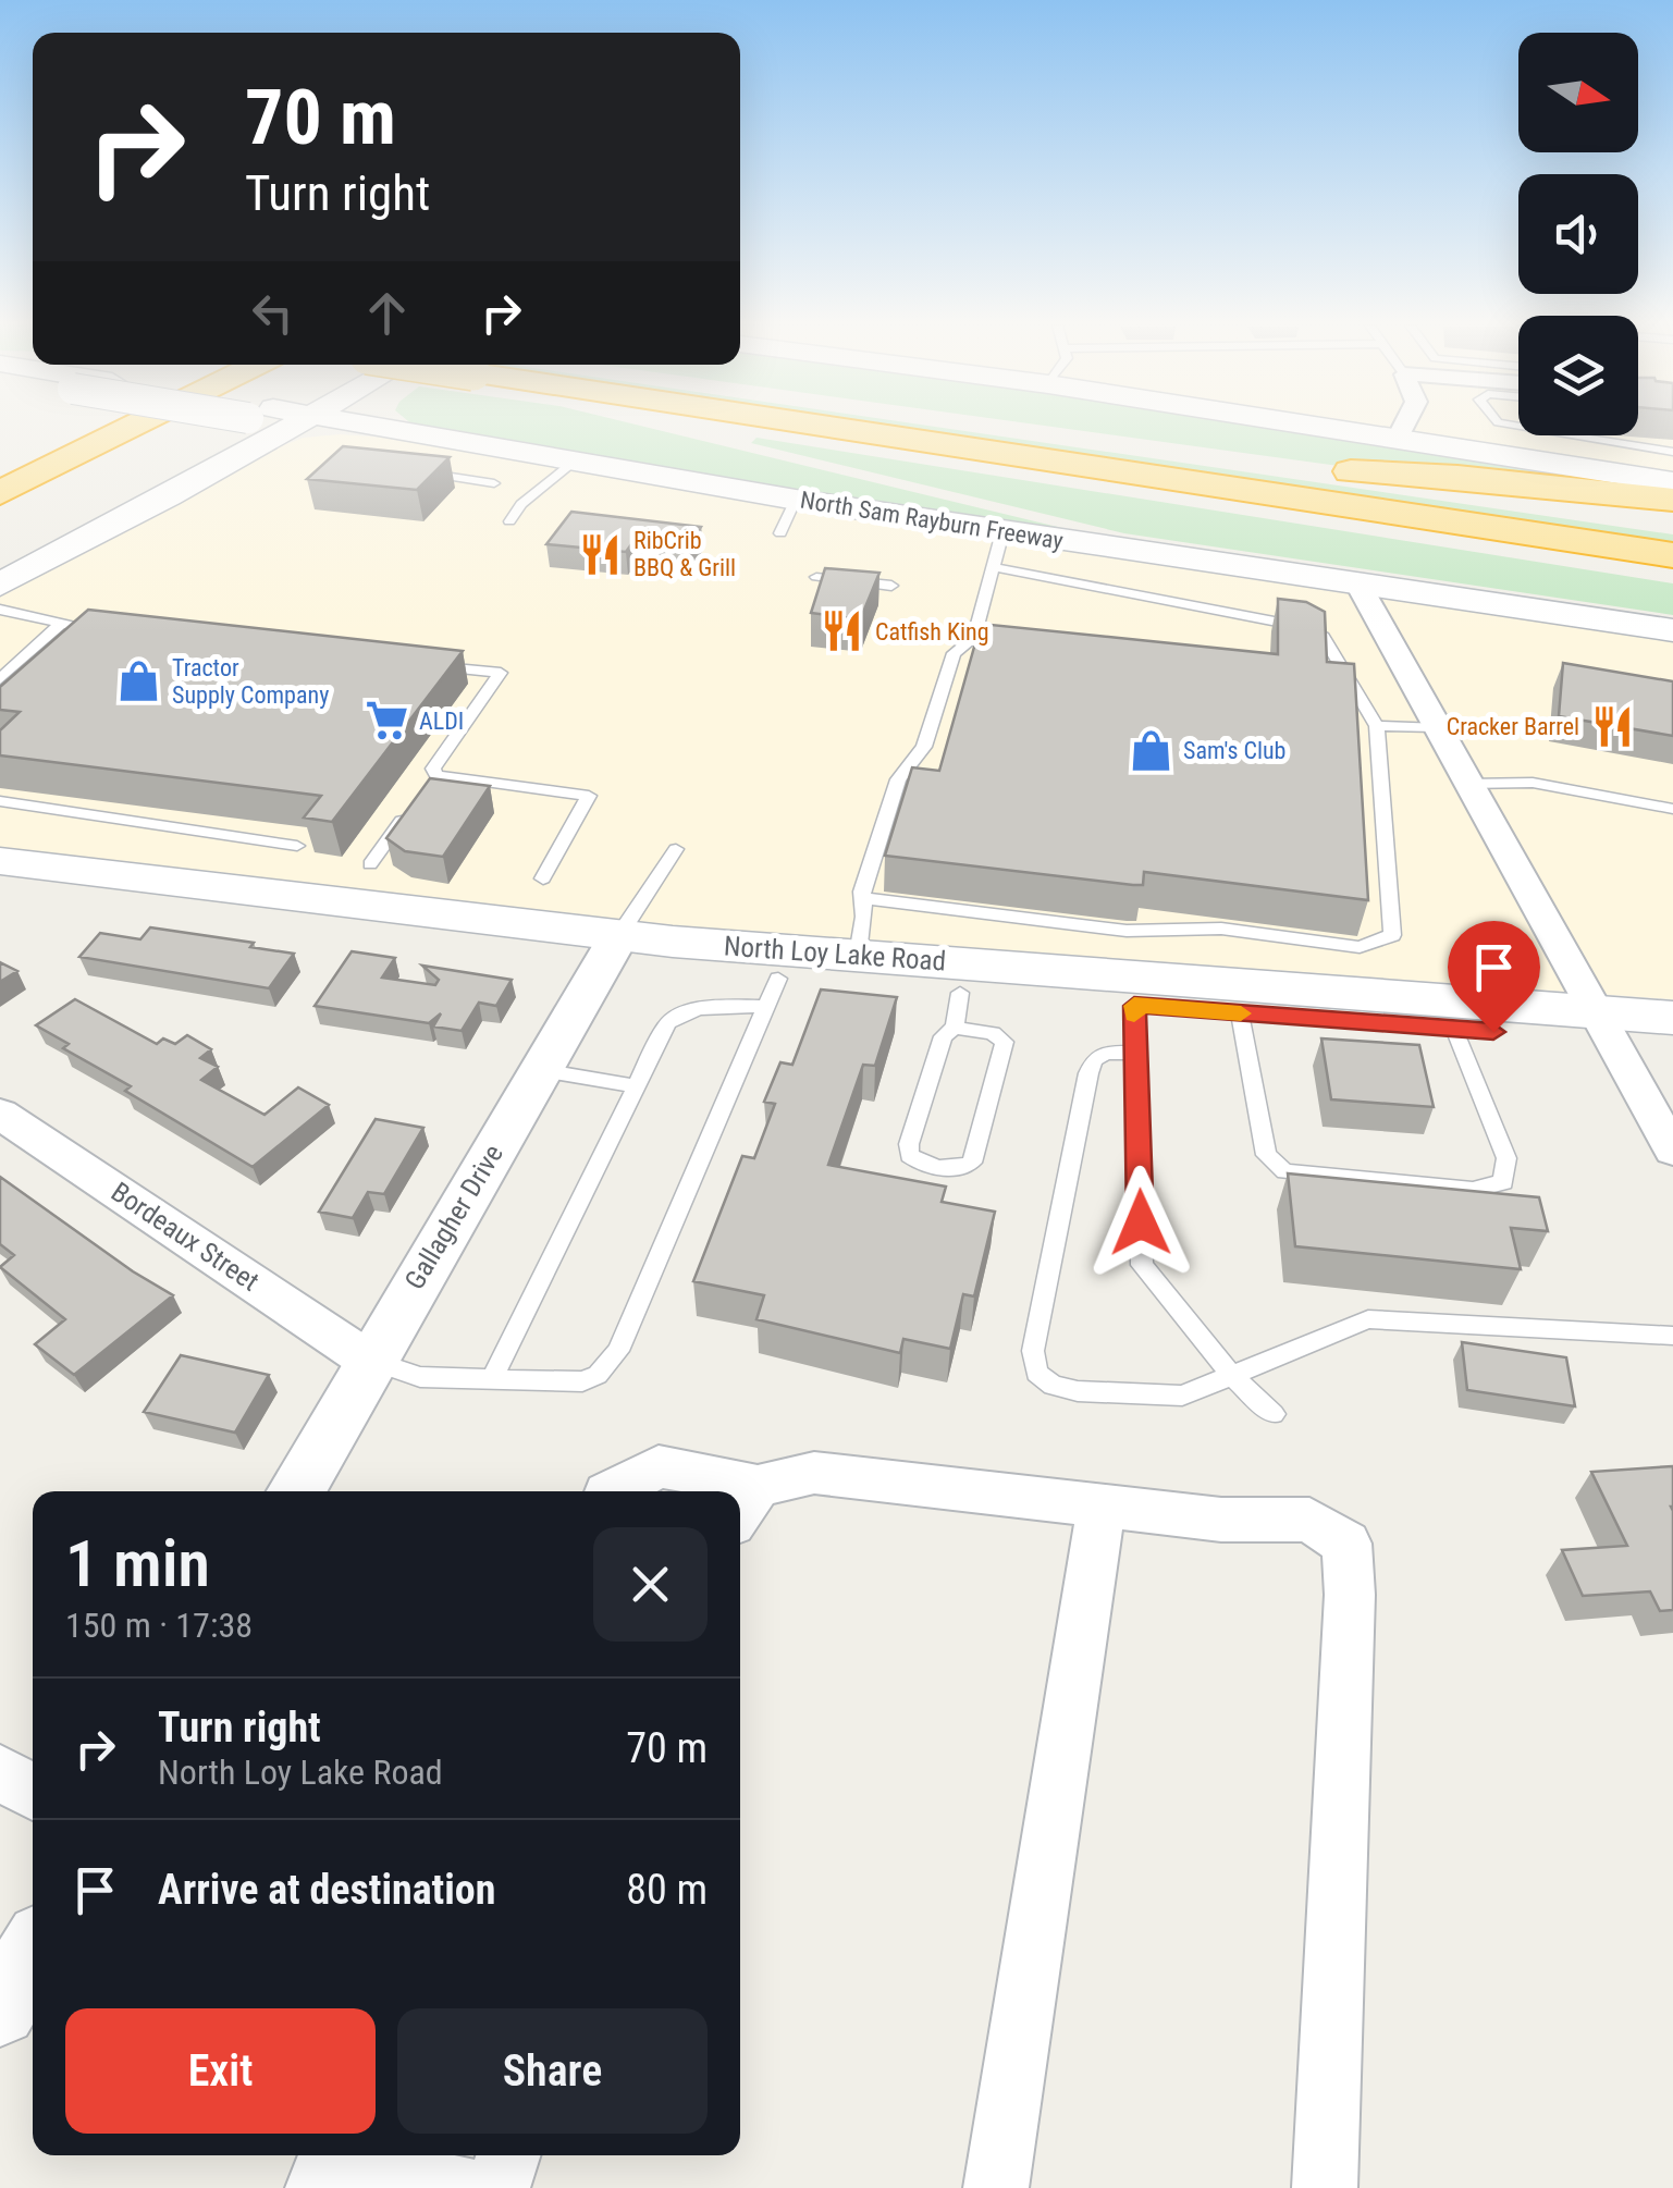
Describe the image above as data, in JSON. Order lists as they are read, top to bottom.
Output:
{
  "streets": {
    "main road": ["North Sam Rayburn Freeway", "North Loy Lake Road"],
    "street": ["Gallagher Drive", "Bordeaux Street"]
  },
  "crossings": [
    ["North Loy Lake Road", "Gallagher Drive"],
    ["Gallagher Drive", "Bordeaux Street"]
  ],
  "places": {
    "restaurant": ["RibCrib BBQ & Grill", "Catfish King", "Cracker Barrel"],
    "shop": ["Tractor Supply Company", "Sam's Club"],
    "supermarket": ["ALDI"]
  },
  "north": "right",
  "page": {
    "turn": ["70 m", "Turn right"],
    "heading": ["1 min", "150 m · 17:38"],
    "list": [
      {
        "name": "Turn right",
        "note": "North Loy Lake Road",
        "value": "70 m"
      },
      {
        "name": "Arrive at destination",
        "value": "80 m"
      }
    ],
    "buttons": ["Exit", "Share"]
  }
}
